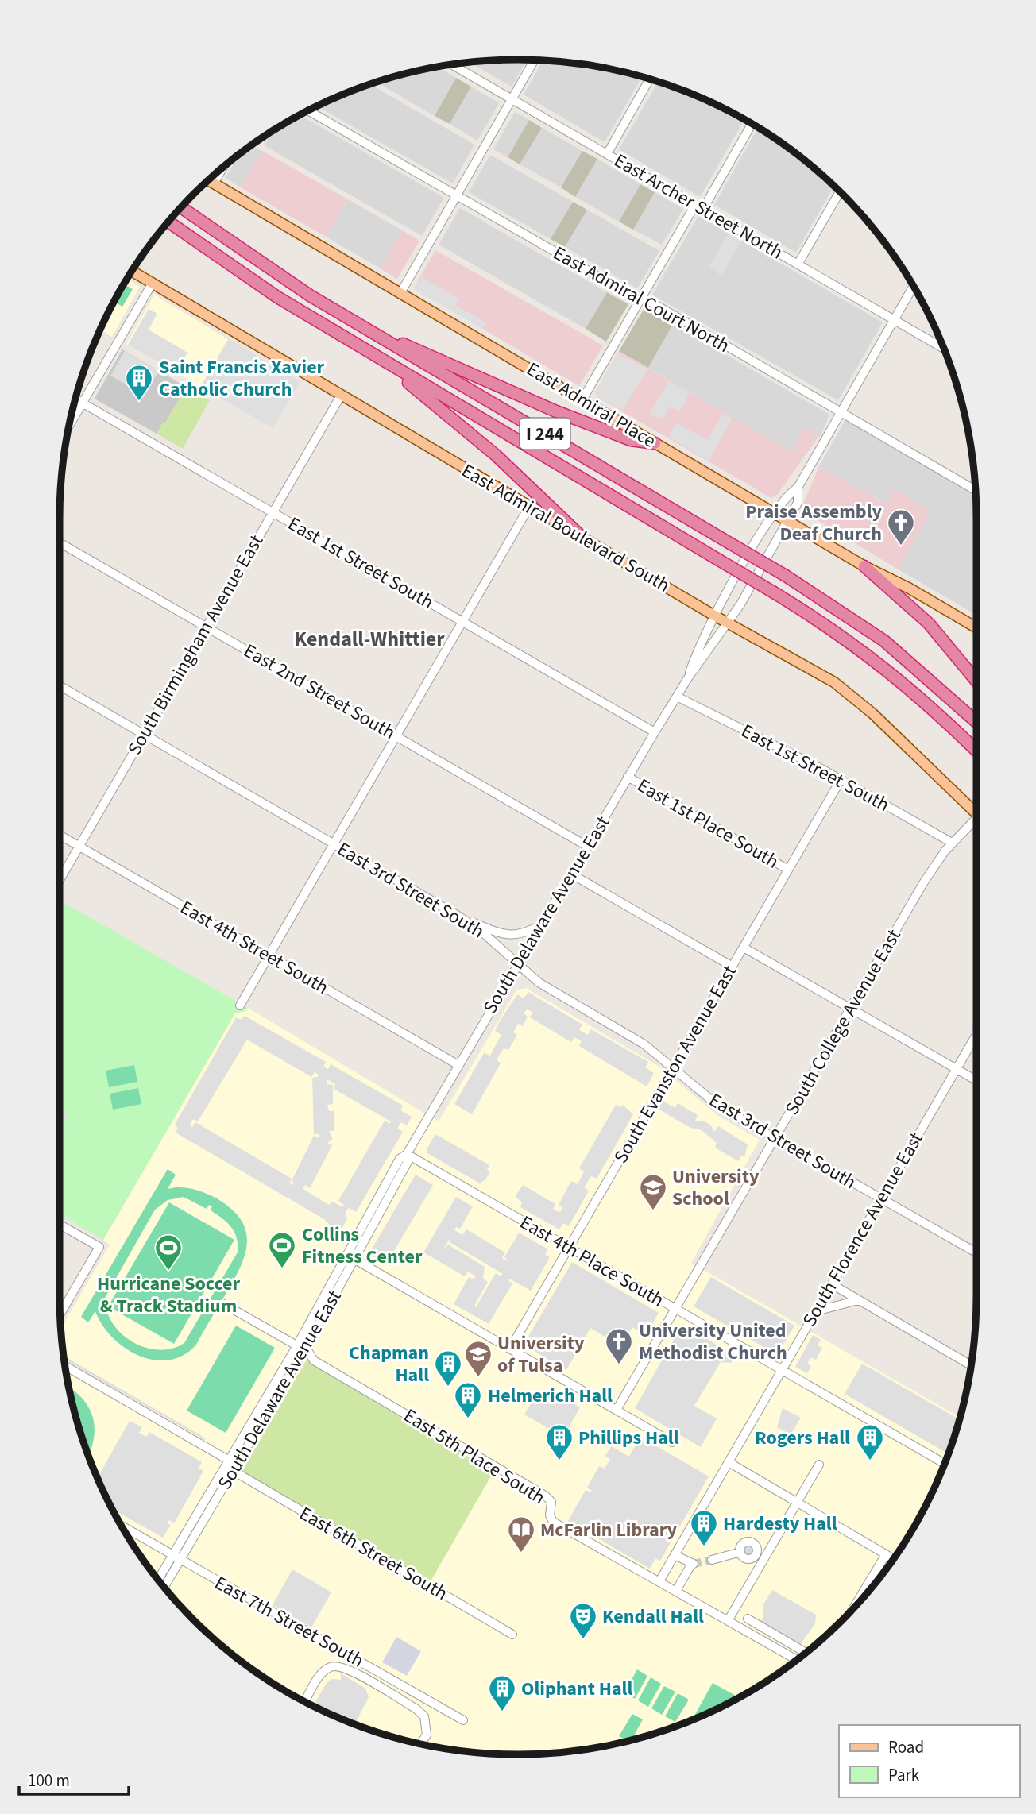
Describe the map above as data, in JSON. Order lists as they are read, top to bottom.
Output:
{
  "streets": {
    "highway": ["I 244"],
    "main road": ["East Admiral Place", "East Admiral Boulevard South"],
    "street": [
      "East Archer Street North",
      "East Admiral Court North",
      "East 1st Street South",
      "South Birmingham Avenue East",
      "East 2nd Street South",
      "East 1st Place South",
      "East 3rd Street South",
      "South Delaware Avenue East",
      "East 4th Street South",
      "South College Avenue East",
      "South Evanston Avenue East",
      "South Florence Avenue East",
      "East 4th Place South",
      "East 5th Place South",
      "East 6th Street South",
      "East 7th Street South"
    ]
  },
  "crossings": [
    ["East Admiral Place", "South Delaware Avenue East"],
    ["East Admiral Boulevard South", "South Birmingham Avenue East"],
    ["East Admiral Boulevard South", "South Delaware Avenue East"],
    ["East 1st Street South", "South Birmingham Avenue East"],
    ["East 1st Street South", "South Delaware Avenue East"],
    ["East 1st Street South", "South College Avenue East"],
    ["East 1st Street South", "South Evanston Avenue East"],
    ["South Birmingham Avenue East", "East 2nd Street South"],
    ["South Birmingham Avenue East", "East 3rd Street South"],
    ["South Birmingham Avenue East", "East 4th Street South"],
    ["East 2nd Street South", "South Delaware Avenue East"],
    ["East 1st Place South", "South Delaware Avenue East"],
    ["East 1st Place South", "South Evanston Avenue East"],
    ["East 3rd Street South", "South Delaware Avenue East"],
    ["East 3rd Street South", "South College Avenue East"],
    ["East 3rd Street South", "South Evanston Avenue East"],
    ["East 3rd Street South", "South Florence Avenue East"],
    ["South Delaware Avenue East", "East 4th Street South"],
    ["South Delaware Avenue East", "East 4th Place South"],
    ["South Delaware Avenue East", "East 5th Place South"],
    ["South Delaware Avenue East", "East 6th Street South"],
    ["South Delaware Avenue East", "East 7th Street South"],
    ["South College Avenue East", "East 4th Place South"],
    ["South Evanston Avenue East", "East 4th Place South"],
    ["South Florence Avenue East", "East 4th Place South"],
    ["South Florence Avenue East", "East 5th Place South"]
  ],
  "districts": ["Kendall-Whittier"],
  "places": {
    "building": [
      "Saint Francis Xavier Catholic Church",
      "Chapman Hall",
      "Helmerich Hall",
      "Phillips Hall",
      "Rogers Hall",
      "Hardesty Hall",
      "Oliphant Hall"
    ],
    "church": ["Praise Assembly Deaf Church", "University United Methodist Church"],
    "school or university": ["University School", "University of Tulsa"],
    "sports": ["Collins Fitness Center", "Hurricane Soccer & Track Stadium"],
    "library": ["McFarlin Library"],
    "theatre": ["Kendall Hall"]
  },
  "legend": ["Road", "Park"],
  "scale_bar": "100 m"
}
